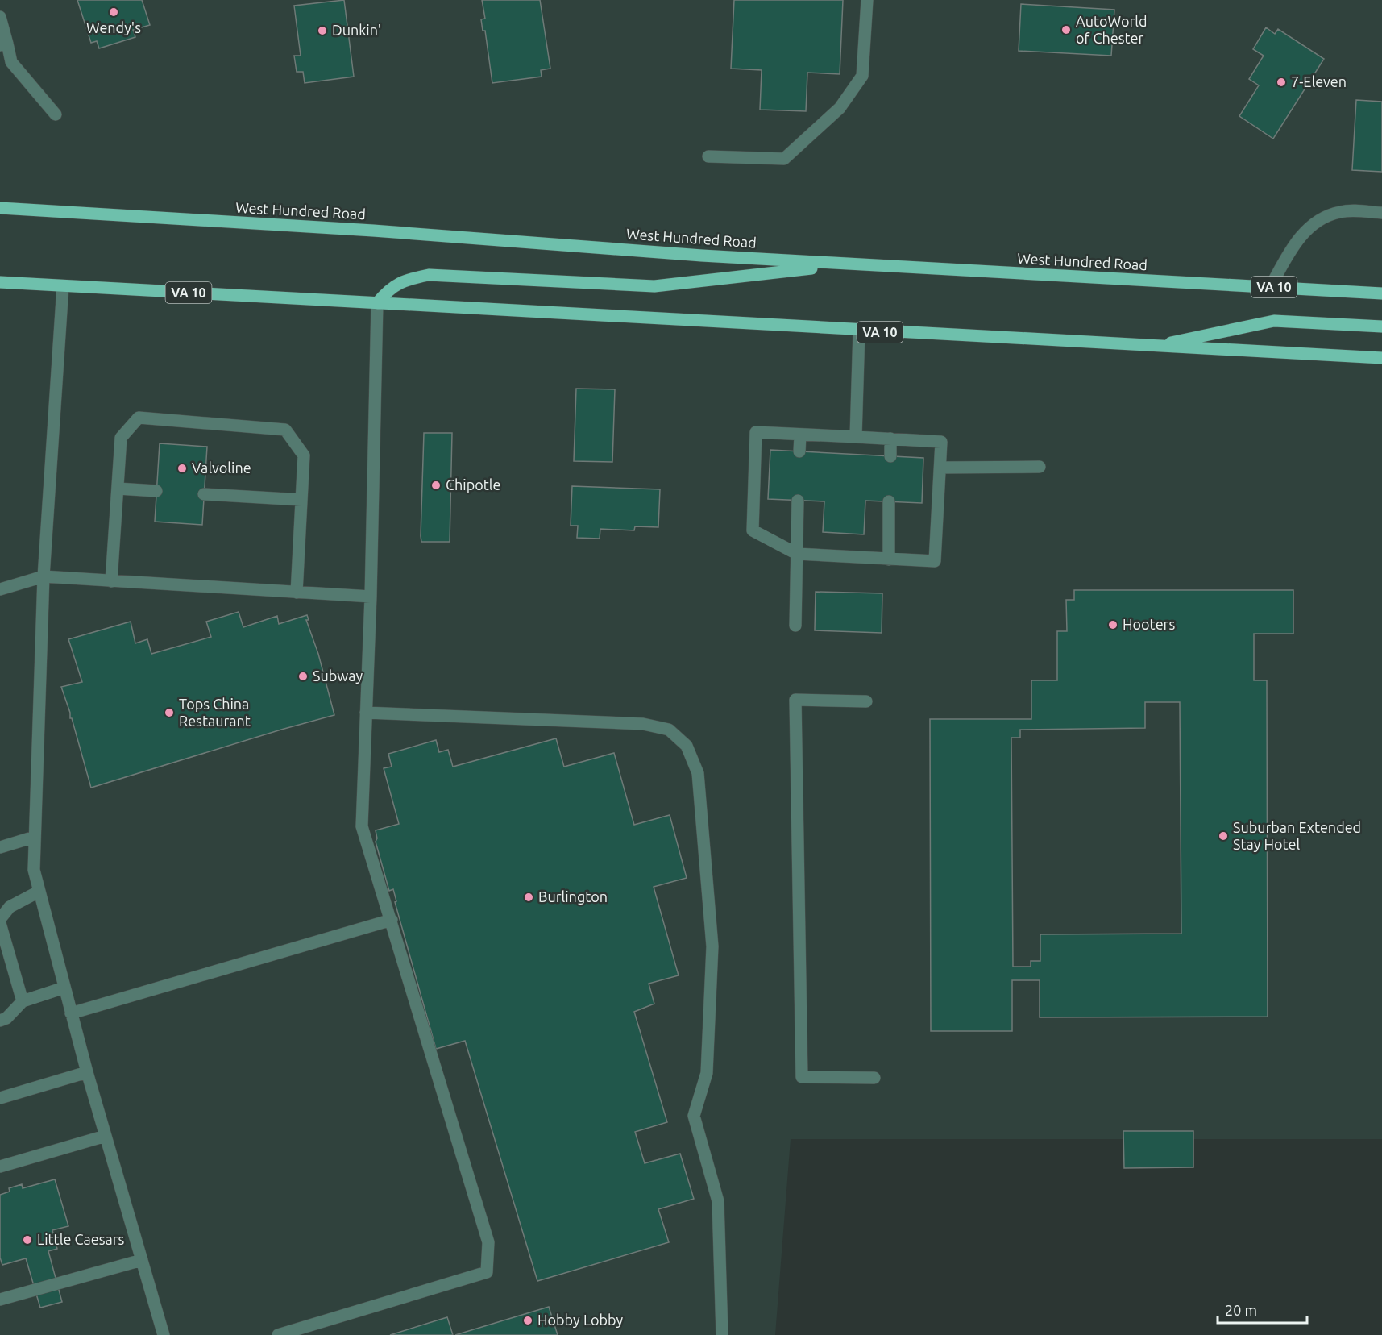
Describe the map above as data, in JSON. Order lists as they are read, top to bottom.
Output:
{
  "streets": {
    "main road": ["West Hundred Road", "VA 10"]
  },
  "places": [
    "Wendy's",
    "AutoWorld of Chester",
    "Dunkin'",
    "7-Eleven",
    "Valvoline",
    "Chipotle",
    "Hooters",
    "Subway",
    "Tops China Restaurant",
    "Suburban Extended Stay Hotel",
    "Burlington",
    "Little Caesars",
    "Hobby Lobby"
  ],
  "scale_bar": "20 m"
}
